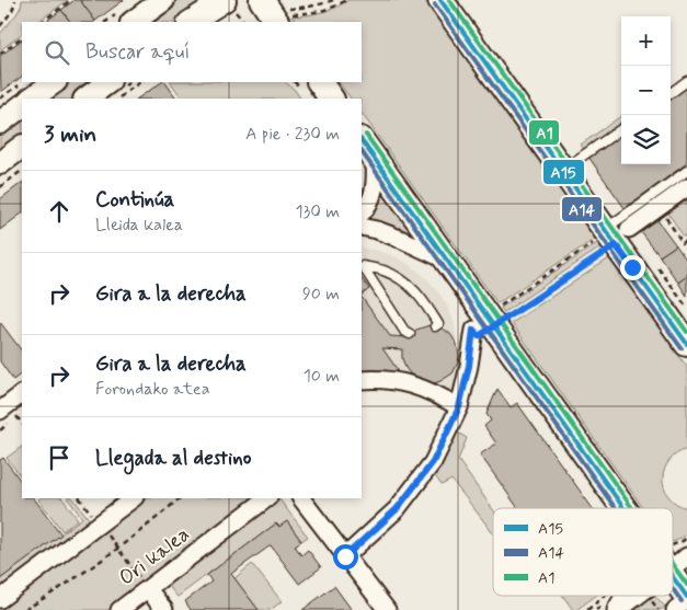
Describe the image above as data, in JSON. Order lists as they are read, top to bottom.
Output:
{
  "streets": {
    "street": ["Ori kalea"]
  },
  "lines": ["transit line A15", "transit line A1", "transit line A14"],
  "legend": ["A15", "A14", "A1"],
  "page": {
    "map_buttons": ["+", "−"],
    "search": "Buscar aquí",
    "heading": ["3 min", "A pie · 230 m"],
    "list": [
      ["Continúa", "Lleida kalea", "130 m"],
      ["Gira a la derecha", "90 m"],
      ["Gira a la derecha", "Forondako atea", "10 m"],
      "Llegada al destino"
    ]
  }
}
